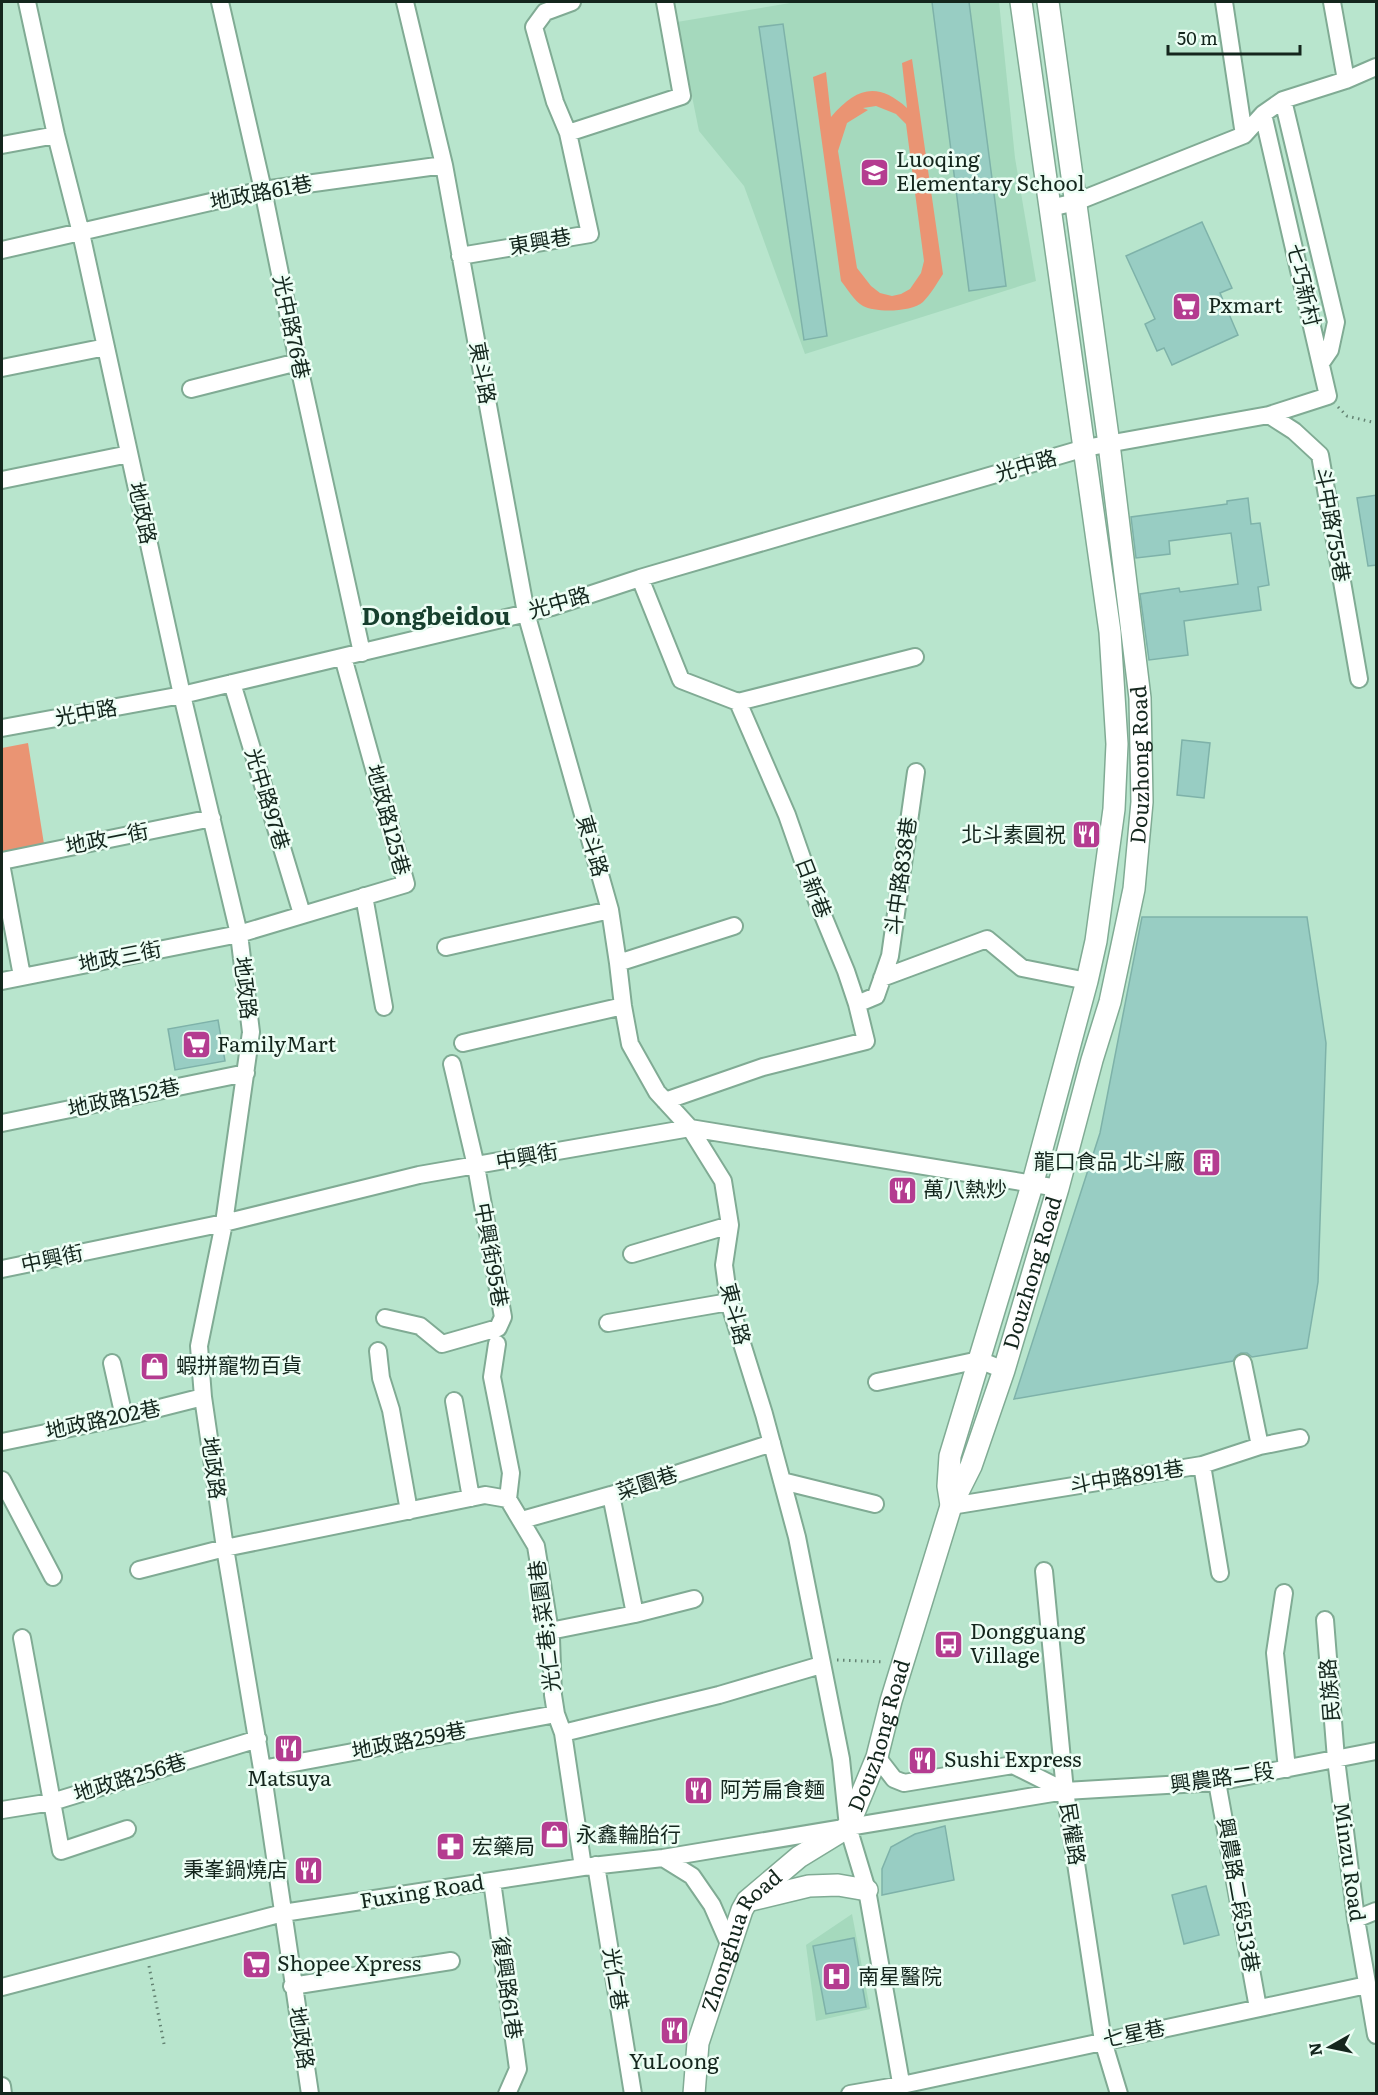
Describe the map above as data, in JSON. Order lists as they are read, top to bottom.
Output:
{
  "streets": {
    "main road": ["Douzhong Road", "Zhonghua Road"],
    "street": [
      "地政路61巷",
      "東興巷",
      "七巧新村",
      "光中路76巷",
      "東斗路",
      "光中路",
      "地政路",
      "斗中路755巷",
      "光中路97巷",
      "地政路125巷",
      "地政一街",
      "斗中路838巷",
      "日新巷",
      "地政三街",
      "地政路152巷",
      "中興街",
      "中興街95巷",
      "地政路202巷",
      "斗中路891巷",
      "菜園巷",
      "光仁巷;菜園巷",
      "民族路",
      "地政路259巷",
      "地政路256巷",
      "興農路二段",
      "民權路",
      "Minzu Road",
      "Fuxing Road",
      "興農路二段513巷",
      "光仁巷",
      "復興路61巷",
      "七星巷"
    ]
  },
  "crossings": [
    ["地政路61巷", "光中路76巷"],
    ["地政路61巷", "東斗路"],
    ["地政路61巷", "地政路"],
    ["東興巷", "東斗路"],
    ["光中路76巷", "光中路"],
    ["東斗路", "光中路"],
    ["東斗路", "Douzhong Road"],
    ["東斗路", "日新巷"],
    ["東斗路", "中興街"],
    ["東斗路", "菜園巷"],
    ["東斗路", "興農路二段"],
    ["東斗路", "Fuxing Road"],
    ["東斗路", "Zhonghua Road"],
    ["東斗路", "七星巷"],
    ["光中路", "地政路"],
    ["光中路", "Douzhong Road"],
    ["光中路", "光中路97巷"],
    ["光中路", "地政路125巷"],
    ["地政路", "地政路125巷"],
    ["地政路", "地政一街"],
    ["地政路", "地政三街"],
    ["地政路", "地政路152巷"],
    ["地政路", "中興街"],
    ["地政路", "地政路202巷"],
    ["地政路", "地政路259巷"],
    ["地政路", "地政路256巷"],
    ["地政路", "Fuxing Road"],
    ["Douzhong Road", "斗中路838巷"],
    ["Douzhong Road", "中興街"],
    ["Douzhong Road", "斗中路891巷"],
    ["Douzhong Road", "興農路二段"],
    ["Douzhong Road", "Fuxing Road"],
    ["Douzhong Road", "Zhonghua Road"],
    ["光中路97巷", "地政路125巷"],
    ["地政路125巷", "地政三街"],
    ["斗中路838巷", "日新巷"],
    ["中興街", "中興街95巷"],
    ["菜園巷", "光仁巷;菜園巷"],
    ["光仁巷;菜園巷", "地政路259巷"],
    ["光仁巷;菜園巷", "Fuxing Road"],
    ["光仁巷;菜園巷", "光仁巷"],
    ["民族路", "興農路二段"],
    ["民族路", "Minzu Road"],
    ["興農路二段", "民權路"],
    ["興農路二段", "Minzu Road"],
    ["興農路二段", "Fuxing Road"],
    ["興農路二段", "興農路二段513巷"],
    ["興農路二段", "Zhonghua Road"],
    ["民權路", "七星巷"],
    ["Minzu Road", "七星巷"],
    ["Fuxing Road", "Zhonghua Road"],
    ["Fuxing Road", "光仁巷"],
    ["Fuxing Road", "復興路61巷"],
    ["興農路二段513巷", "七星巷"]
  ],
  "districts": ["Dongbeidou"],
  "places": {
    "school or university": ["Luoqing Elementary School"],
    "supermarket": ["Pxmart", "FamilyMart", "Shopee Xpress"],
    "restaurant": [
      "北斗素圓祝",
      "萬八熱炒",
      "Matsuya",
      "Sushi Express",
      "阿芳扁食麵",
      "秉峯鍋燒店",
      "YuLoong"
    ],
    "building": ["龍口食品 北斗廠"],
    "shop": ["蝦拼寵物百貨", "永鑫輪胎行"],
    "bus stop": ["Dongguang Village"],
    "pharmacy": ["宏藥局"],
    "hospital": ["南星醫院"]
  },
  "scale_bar": "50 m",
  "north": "left"
}
